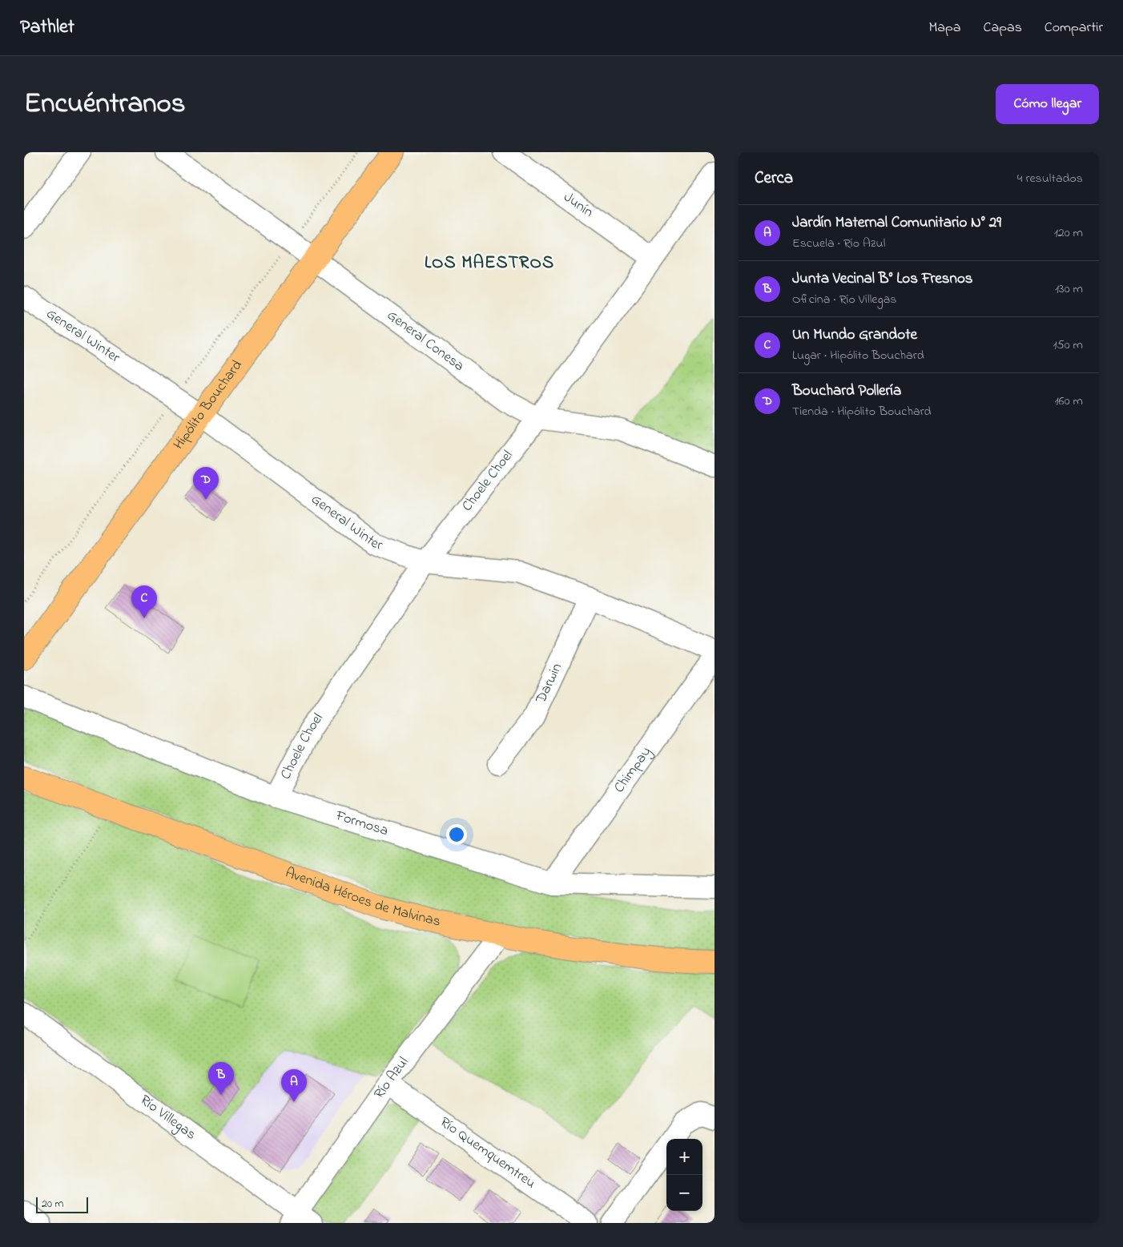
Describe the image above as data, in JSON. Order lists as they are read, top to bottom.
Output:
{
  "streets": {
    "main road": ["Hipólito Bouchard", "Avenida Héroes de Malvinas"],
    "street": [
      "Junín",
      "General Winter",
      "General Conesa",
      "Choele Choel",
      "Darwin",
      "Chimpay",
      "Formosa",
      "Río Azul",
      "Río Villegas",
      "Río Quemquemtreu"
    ]
  },
  "crossings": [
    ["Junín", "Choele Choel"],
    ["General Winter", "Hipólito Bouchard"],
    ["General Winter", "Choele Choel"],
    ["General Winter", "Darwin"],
    ["General Conesa", "Hipólito Bouchard"],
    ["General Conesa", "Choele Choel"],
    ["Choele Choel", "Formosa"],
    ["Chimpay", "Formosa"],
    ["Avenida Héroes de Malvinas", "Río Azul"],
    ["Río Azul", "Río Villegas"],
    ["Río Azul", "Río Quemquemtreu"]
  ],
  "districts": ["LOS MAESTROS"],
  "scale_bar": "20 m",
  "page": {
    "header": "Pathlet",
    "nav": ["Mapa", "Capas", "Compartir"],
    "title": "Encuéntranos",
    "buttons": "Cómo llegar",
    "heading": ["Cerca", "4 resultados"],
    "list": [
      {
        "mark": "A",
        "name": "Jardín Maternal Comunitario N° 29",
        "note": "Escuela · Río Azul",
        "value": "120 m"
      },
      {
        "mark": "B",
        "name": "Junta Vecinal B° Los Fresnos",
        "note": "Oficina · Río Villegas",
        "value": "130 m"
      },
      {
        "mark": "C",
        "name": "Un Mundo Grandote",
        "note": "Lugar · Hipólito Bouchard",
        "value": "150 m"
      },
      {
        "mark": "D",
        "name": "Bouchard Pollería",
        "note": "Tienda · Hipólito Bouchard",
        "value": "160 m"
      }
    ],
    "pins": [
      "D",
      "C",
      "B",
      "A"
    ],
    "map_buttons": ["+", "−"],
    "scale": "20 m"
  }
}
